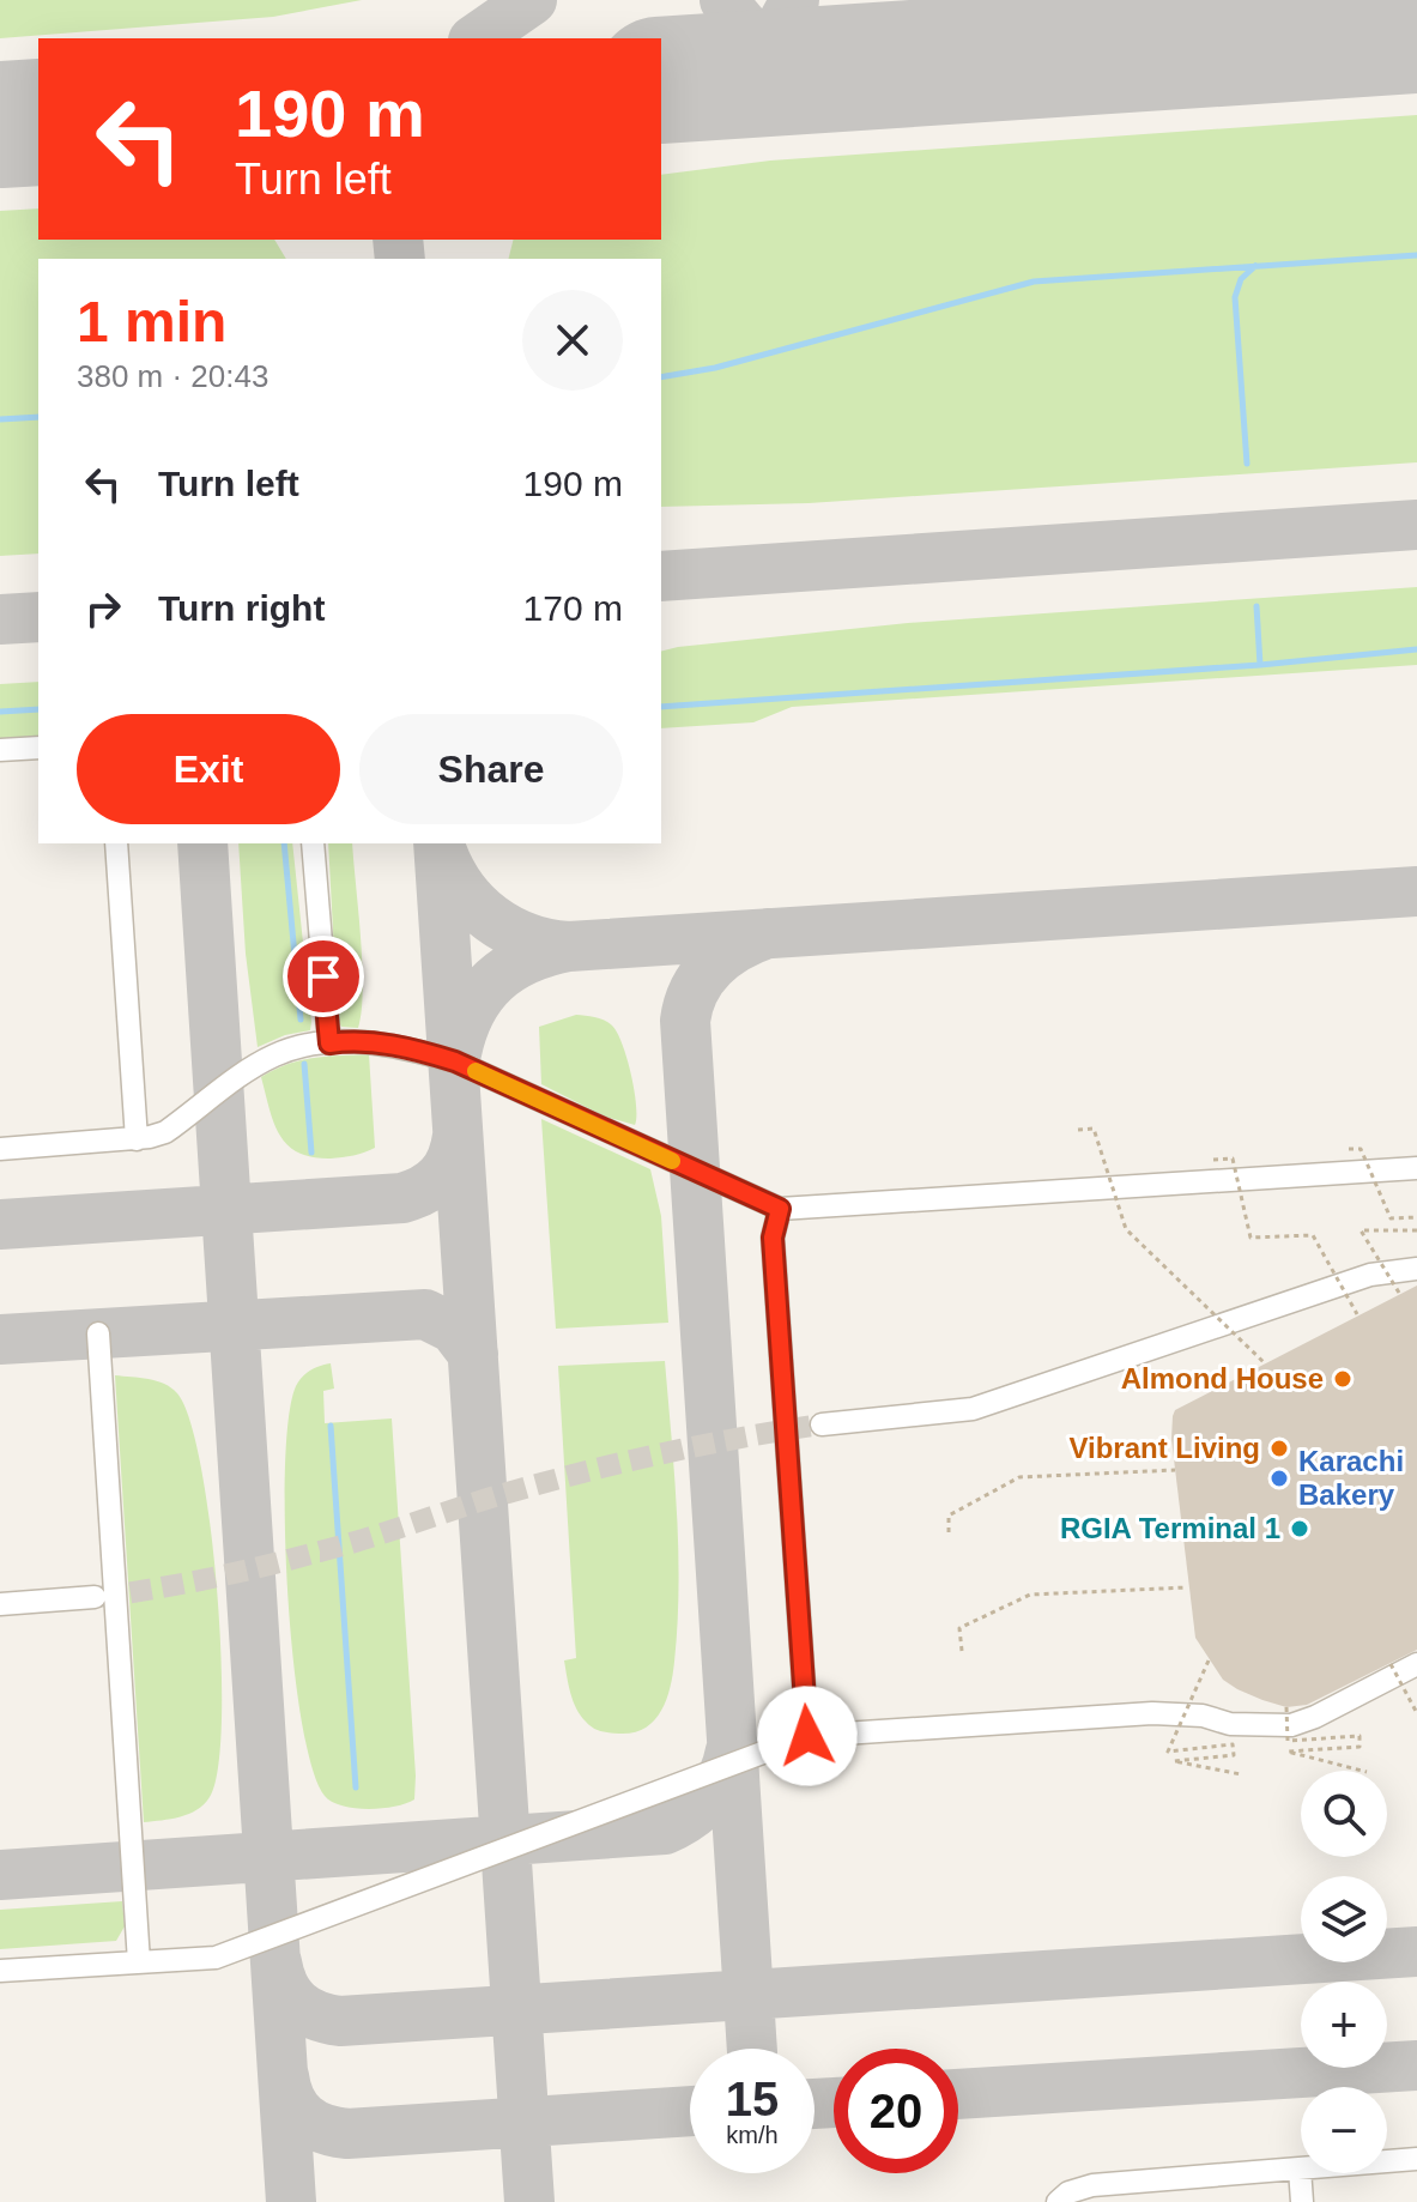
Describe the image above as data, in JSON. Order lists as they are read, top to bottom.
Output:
{
  "places": [
    "Almond House",
    "Vibrant Living",
    "Karachi Bakery",
    "RGIA Terminal 1"
  ],
  "page": {
    "turn": ["190 m", "Turn left"],
    "heading": ["1 min", "380 m · 20:43"],
    "list": [
      {
        "name": "Turn left",
        "value": "190 m"
      },
      {
        "name": "Turn right",
        "value": "170 m"
      }
    ],
    "buttons": ["Exit", "Share"],
    "map_buttons": ["+", "−"],
    "speed": "15 km/h",
    "limit": "20"
  }
}
